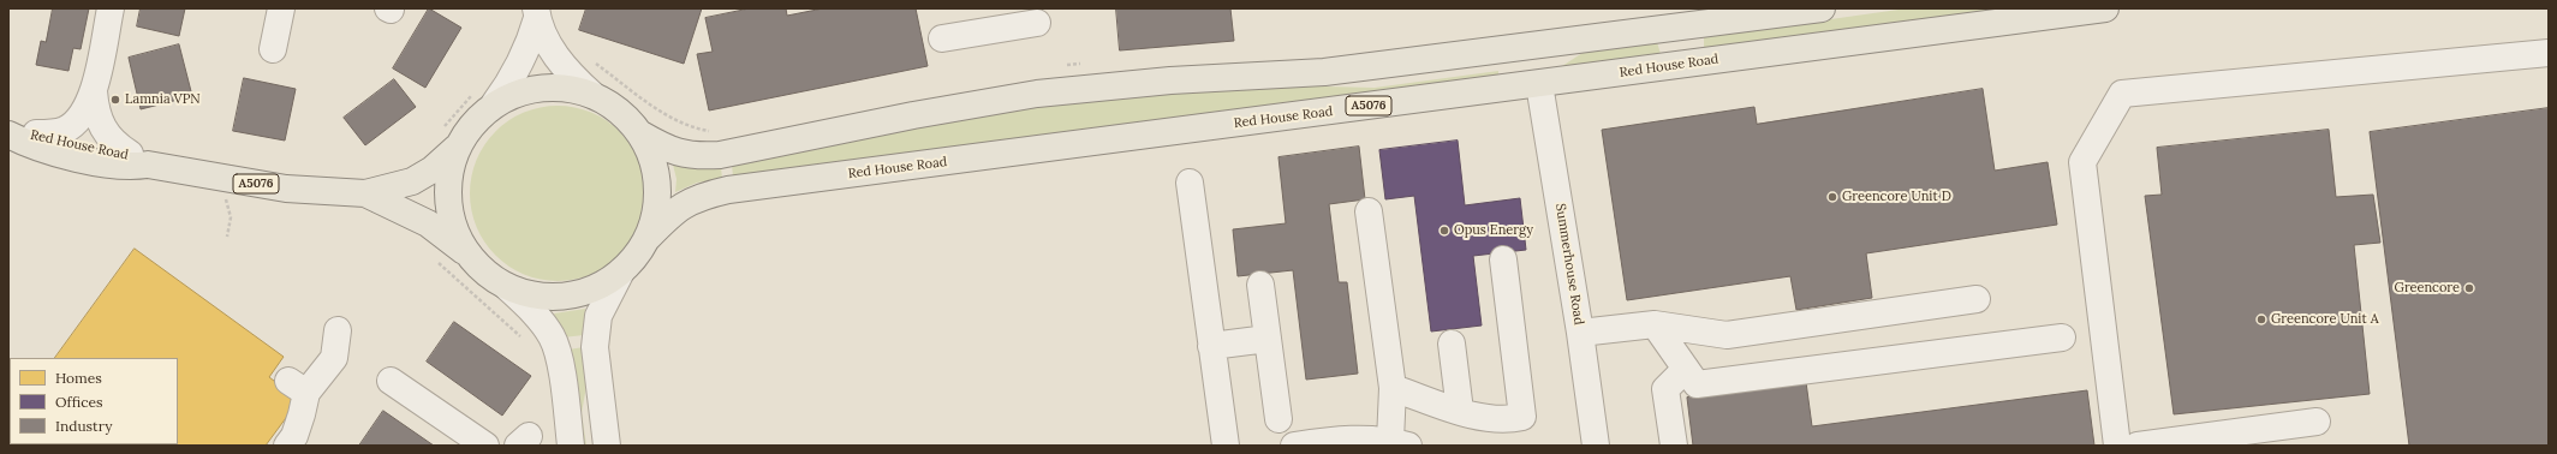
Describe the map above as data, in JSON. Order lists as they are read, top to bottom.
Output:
{
  "streets": {
    "main road": ["Red House Road", "A5076"],
    "street": ["Summerhouse Road"]
  },
  "crossings": [
    ["Red House Road", "Summerhouse Road"]
  ],
  "places": [
    "Lamnia VPN",
    "Greencore Unit D",
    "Opus Energy",
    "Greencore",
    "Greencore Unit A"
  ],
  "legend": ["Homes", "Offices", "Industry"]
}
